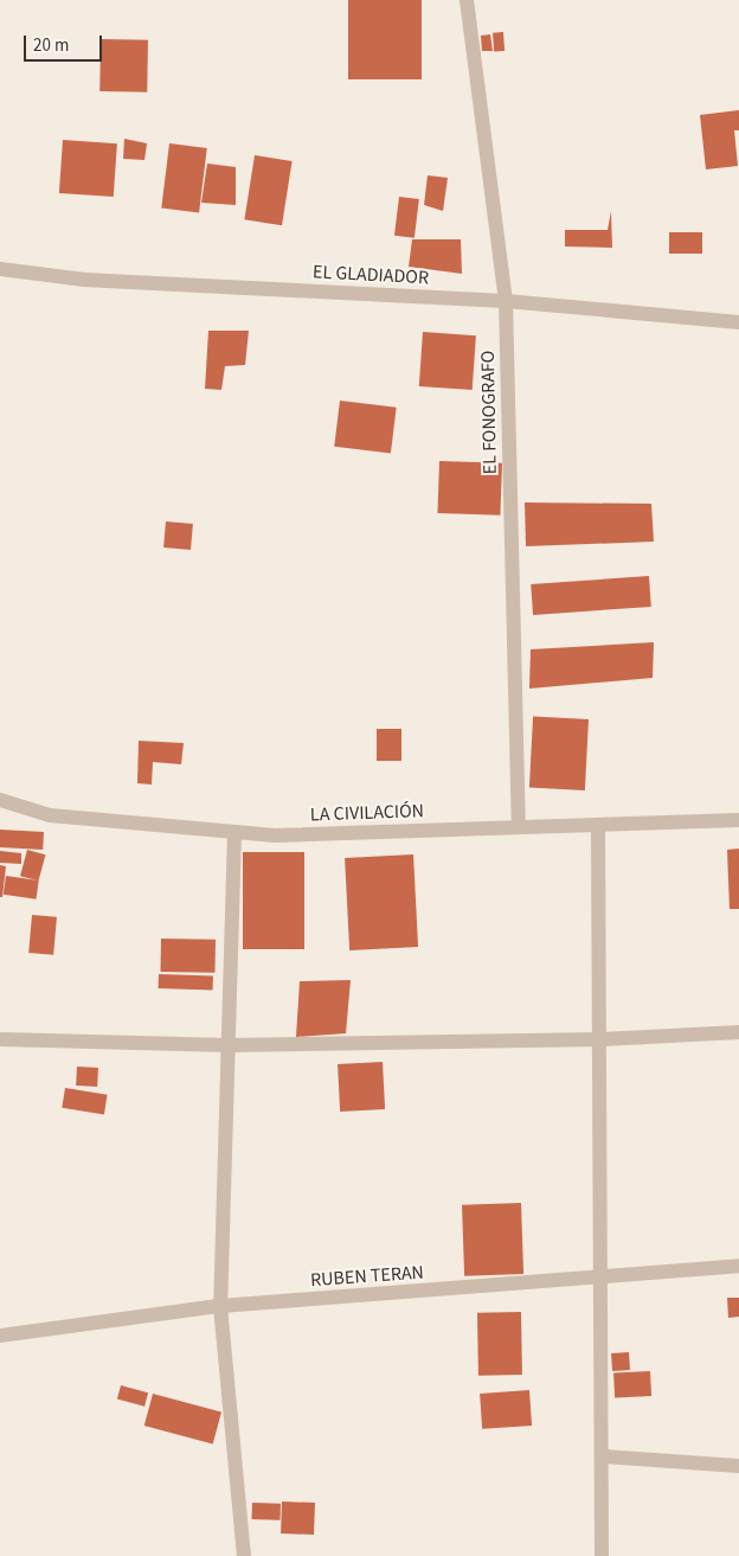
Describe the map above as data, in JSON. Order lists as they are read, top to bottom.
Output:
{
  "streets": {
    "street": [
      "EL GLADIADOR",
      "EL FONOGRAFO",
      "LA CIVILACIÓN",
      "RUBEN TERAN"
    ]
  },
  "crossings": [
    ["EL GLADIADOR", "EL FONOGRAFO"],
    ["EL FONOGRAFO", "LA CIVILACIÓN"]
  ],
  "scale_bar": "20 m"
}
